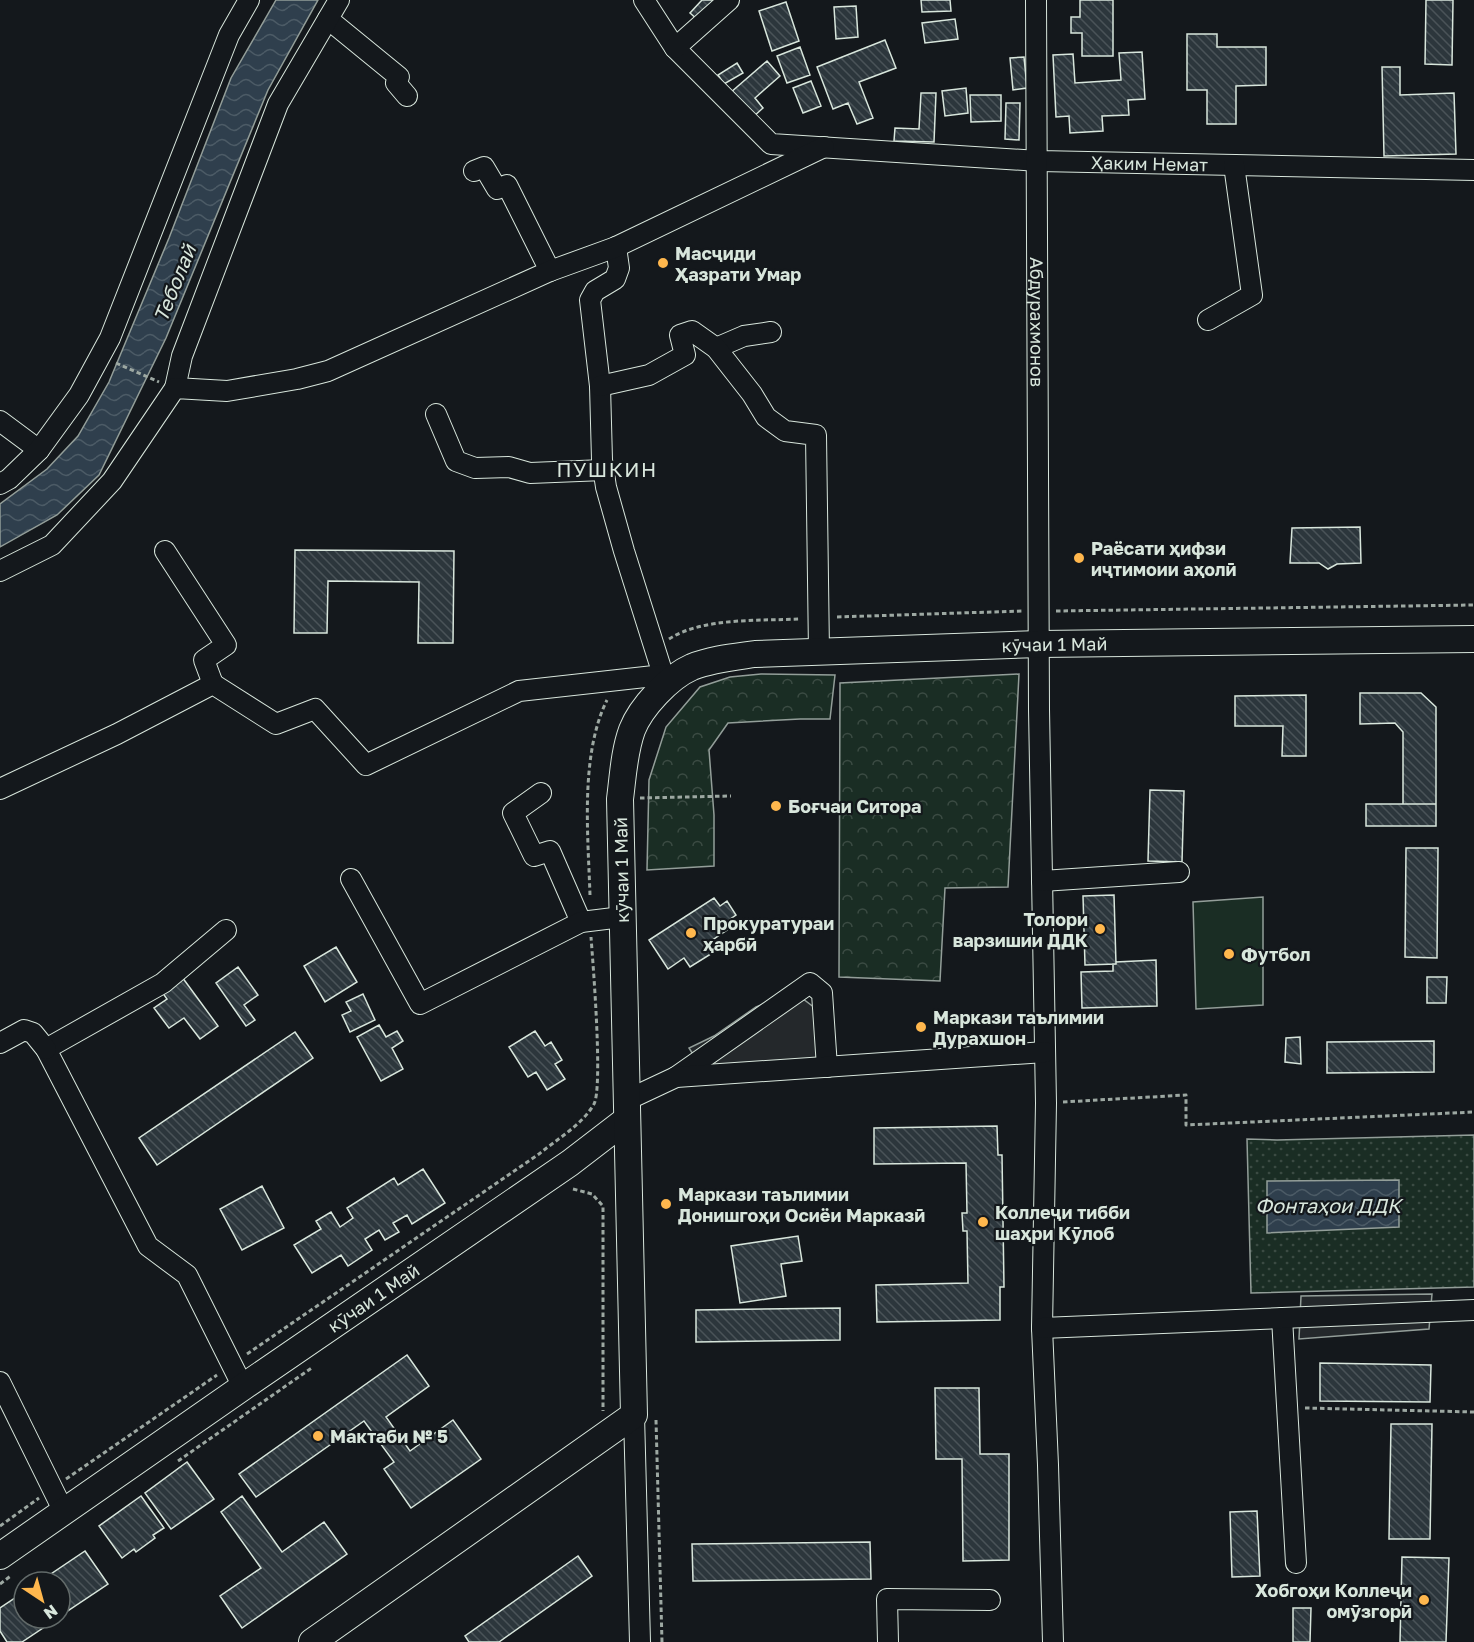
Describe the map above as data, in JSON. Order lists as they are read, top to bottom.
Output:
{
  "streets": {
    "main road": ["кӯчаи 1 Май"],
    "street": ["Ҳаким Немат", "Абдурахмонов"]
  },
  "crossings": [
    ["Ҳаким Немат", "Абдурахмонов"],
    ["Абдурахмонов", "кӯчаи 1 Май"]
  ],
  "districts": ["ПУШКИН"],
  "water": ["Теболай", "Фонтаҳои ДДК"],
  "places": [
    "Масҷиди Ҳазрати Умар",
    "Раёсати ҳифзи иҷтимоии аҳолӣ",
    "Боғчаи Ситора",
    "Толори варзишии ДДК",
    "Прокуратураи ҳарбӣ",
    "Футбол",
    "Маркази таълимии Дурахшон",
    "Маркази таълимии Донишгоҳи Осиёи Марказӣ",
    "Коллеҷи тибби шаҳри Кӯлоб",
    "Мактаби № 5",
    "Хобгоҳи Коллеҷи омӯзгорӣ"
  ],
  "north": "bottom right"
}
